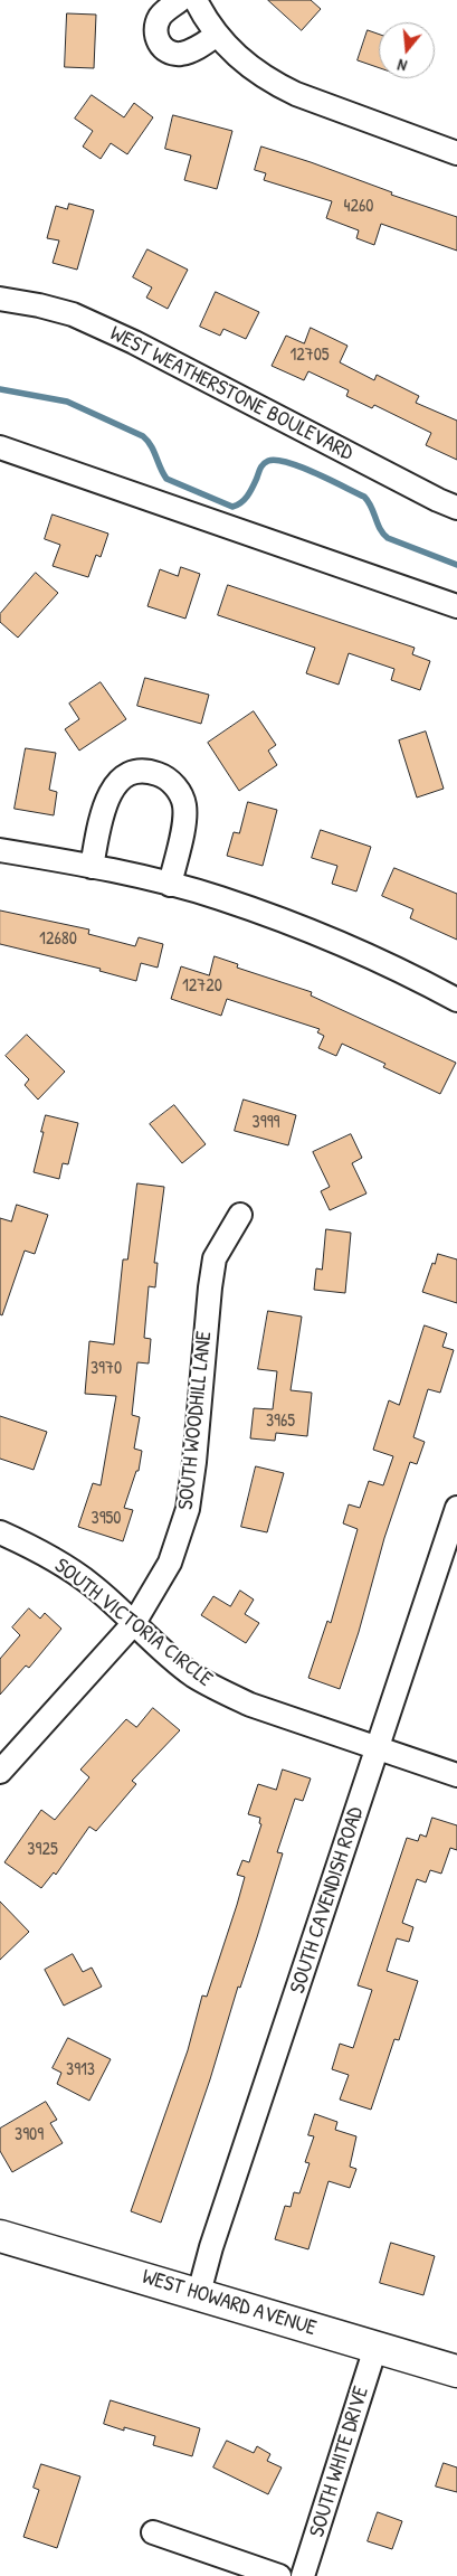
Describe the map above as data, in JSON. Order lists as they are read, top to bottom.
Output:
{
  "streets": {
    "street": [
      "WEST WEATHERSTONE BOULEVARD",
      "SOUTH WOODHILL LANE",
      "SOUTH VICTORIA CIRCLE",
      "SOUTH CAVENDISH ROAD",
      "WEST HOWARD AVENUE",
      "SOUTH WHITE DRIVE"
    ]
  },
  "crossings": [
    ["SOUTH WOODHILL LANE", "SOUTH VICTORIA CIRCLE"],
    ["SOUTH VICTORIA CIRCLE", "SOUTH CAVENDISH ROAD"],
    ["SOUTH CAVENDISH ROAD", "WEST HOWARD AVENUE"],
    ["WEST HOWARD AVENUE", "SOUTH WHITE DRIVE"]
  ],
  "house_numbers": [
    "4260",
    "12705",
    "12680",
    "12720",
    "3999",
    "3970",
    "3965",
    "3950",
    "3925",
    "3913",
    "3909"
  ],
  "north": "bottom"
}
